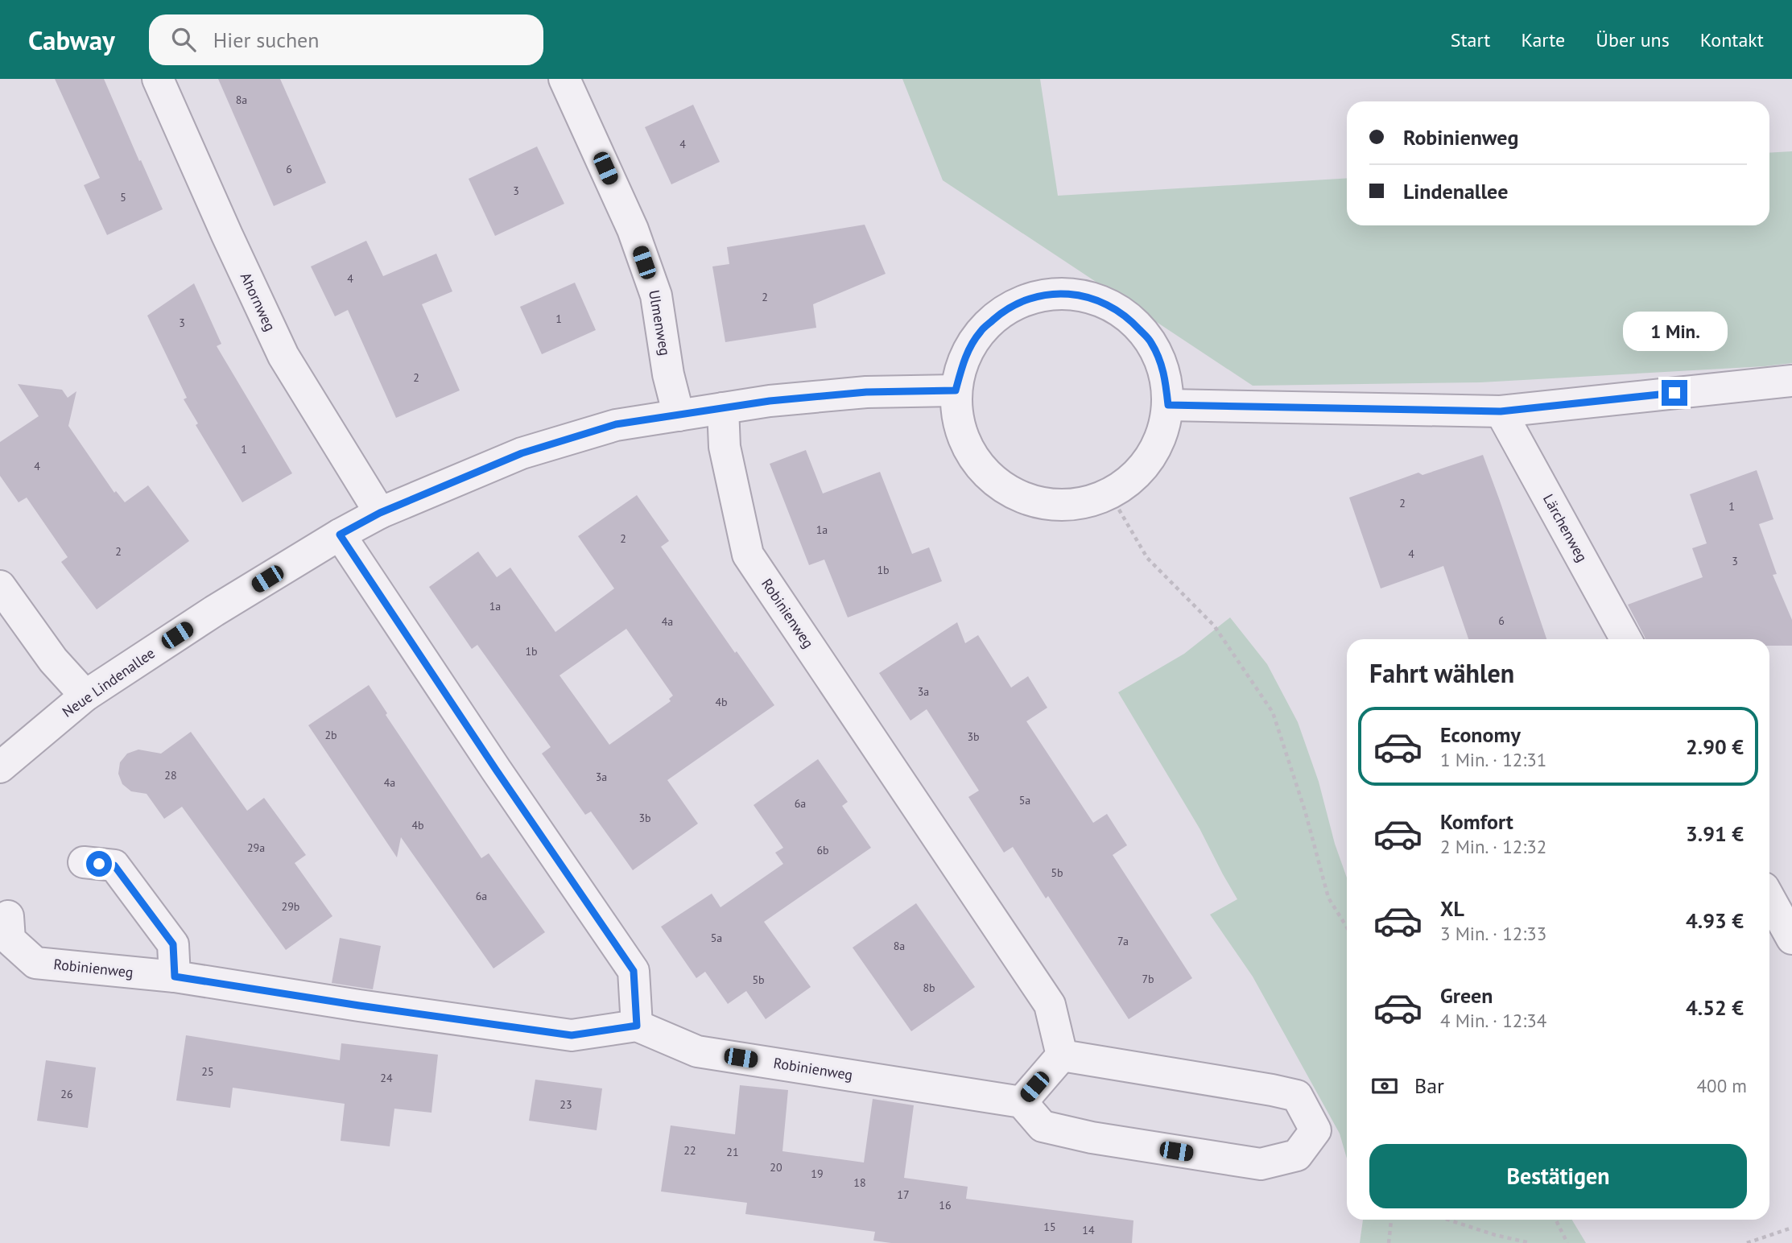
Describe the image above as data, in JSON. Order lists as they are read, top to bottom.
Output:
{
  "streets": {
    "street": [
      "Ahornweg",
      "Ulmenweg",
      "Lärchenweg",
      "Robinienweg",
      "Neue Lindenallee"
    ]
  },
  "crossings": [
    ["Ahornweg", "Neue Lindenallee"],
    ["Ulmenweg", "Neue Lindenallee"],
    ["Robinienweg", "Neue Lindenallee"]
  ],
  "house_numbers": [
    "8a",
    "4",
    "6",
    "3",
    "5",
    "4",
    "2",
    "1",
    "3",
    "2",
    "1",
    "4",
    "2",
    "1",
    "1a",
    "2",
    "2",
    "4",
    "3",
    "1b",
    "1a",
    "6",
    "4a",
    "1b",
    "3a",
    "4b",
    "2b",
    "3b",
    "28",
    "3a",
    "4a",
    "5a",
    "6a",
    "3b",
    "4b",
    "29a",
    "6b",
    "5b",
    "6a",
    "29b",
    "5a",
    "7a",
    "8a",
    "7b",
    "5b",
    "8b",
    "25",
    "24",
    "26",
    "23",
    "22",
    "21",
    "20",
    "19",
    "18",
    "17",
    "16",
    "15",
    "14"
  ],
  "page": {
    "header": "Cabway",
    "search": "Hier suchen",
    "nav": [
      "Start",
      "Karte",
      "Über uns",
      "Kontakt"
    ],
    "banner": ["Robinienweg", "Lindenallee"],
    "bubble": "1 Min.",
    "heading": "Fahrt wählen",
    "list": [
      {
        "name": "Economy",
        "note": "1 Min. · 12:31",
        "value": "2.90 €"
      },
      {
        "name": "Komfort",
        "note": "2 Min. · 12:32",
        "value": "3.91 €"
      },
      {
        "name": "XL",
        "note": "3 Min. · 12:33",
        "value": "4.93 €"
      },
      {
        "name": "Green",
        "note": "4 Min. · 12:34",
        "value": "4.52 €"
      }
    ],
    "pay": ["Bar", "400 m"],
    "buttons": "Bestätigen"
  }
}
